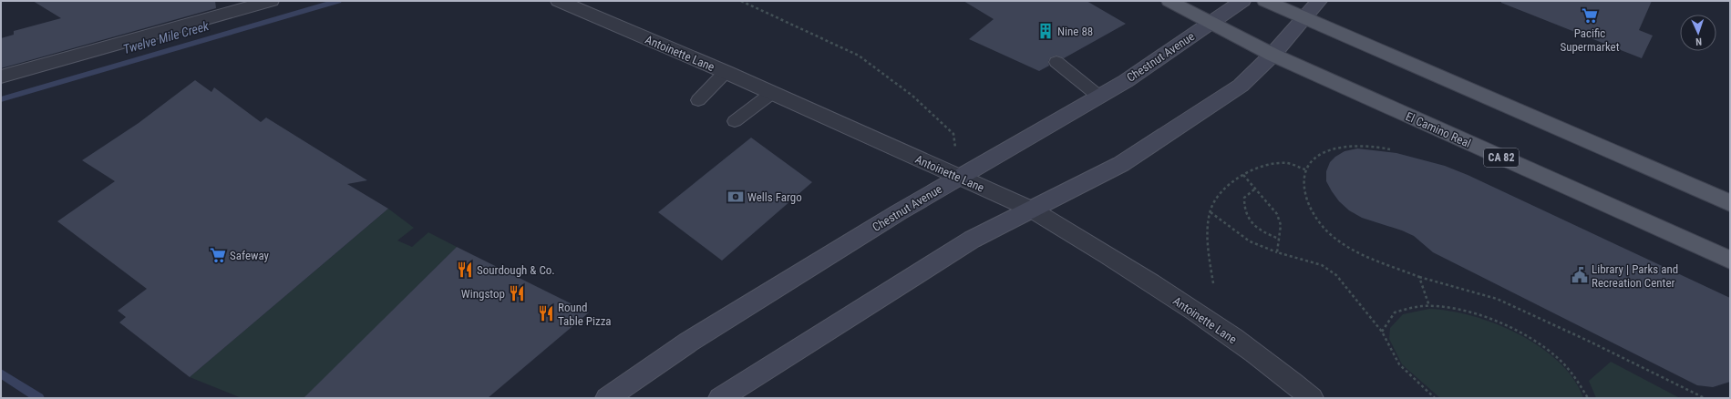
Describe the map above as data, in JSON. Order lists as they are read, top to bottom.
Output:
{
  "streets": {
    "main road": ["Chestnut Avenue", "El Camino Real", "CA 82"],
    "street": ["Antoinette Lane"]
  },
  "crossings": [
    ["Antoinette Lane", "Chestnut Avenue"],
    ["Chestnut Avenue", "El Camino Real"]
  ],
  "water": ["Twelve Mile Creek"],
  "places": {
    "supermarket": ["Pacific Supermarket", "Safeway"],
    "building": ["Nine 88"],
    "bank": ["Wells Fargo"],
    "restaurant": ["Sourdough & Co.", "Wingstop", "Round Table Pizza"],
    "public building": ["Library | Parks and Recreation Center"]
  },
  "north": "bottom"
}
